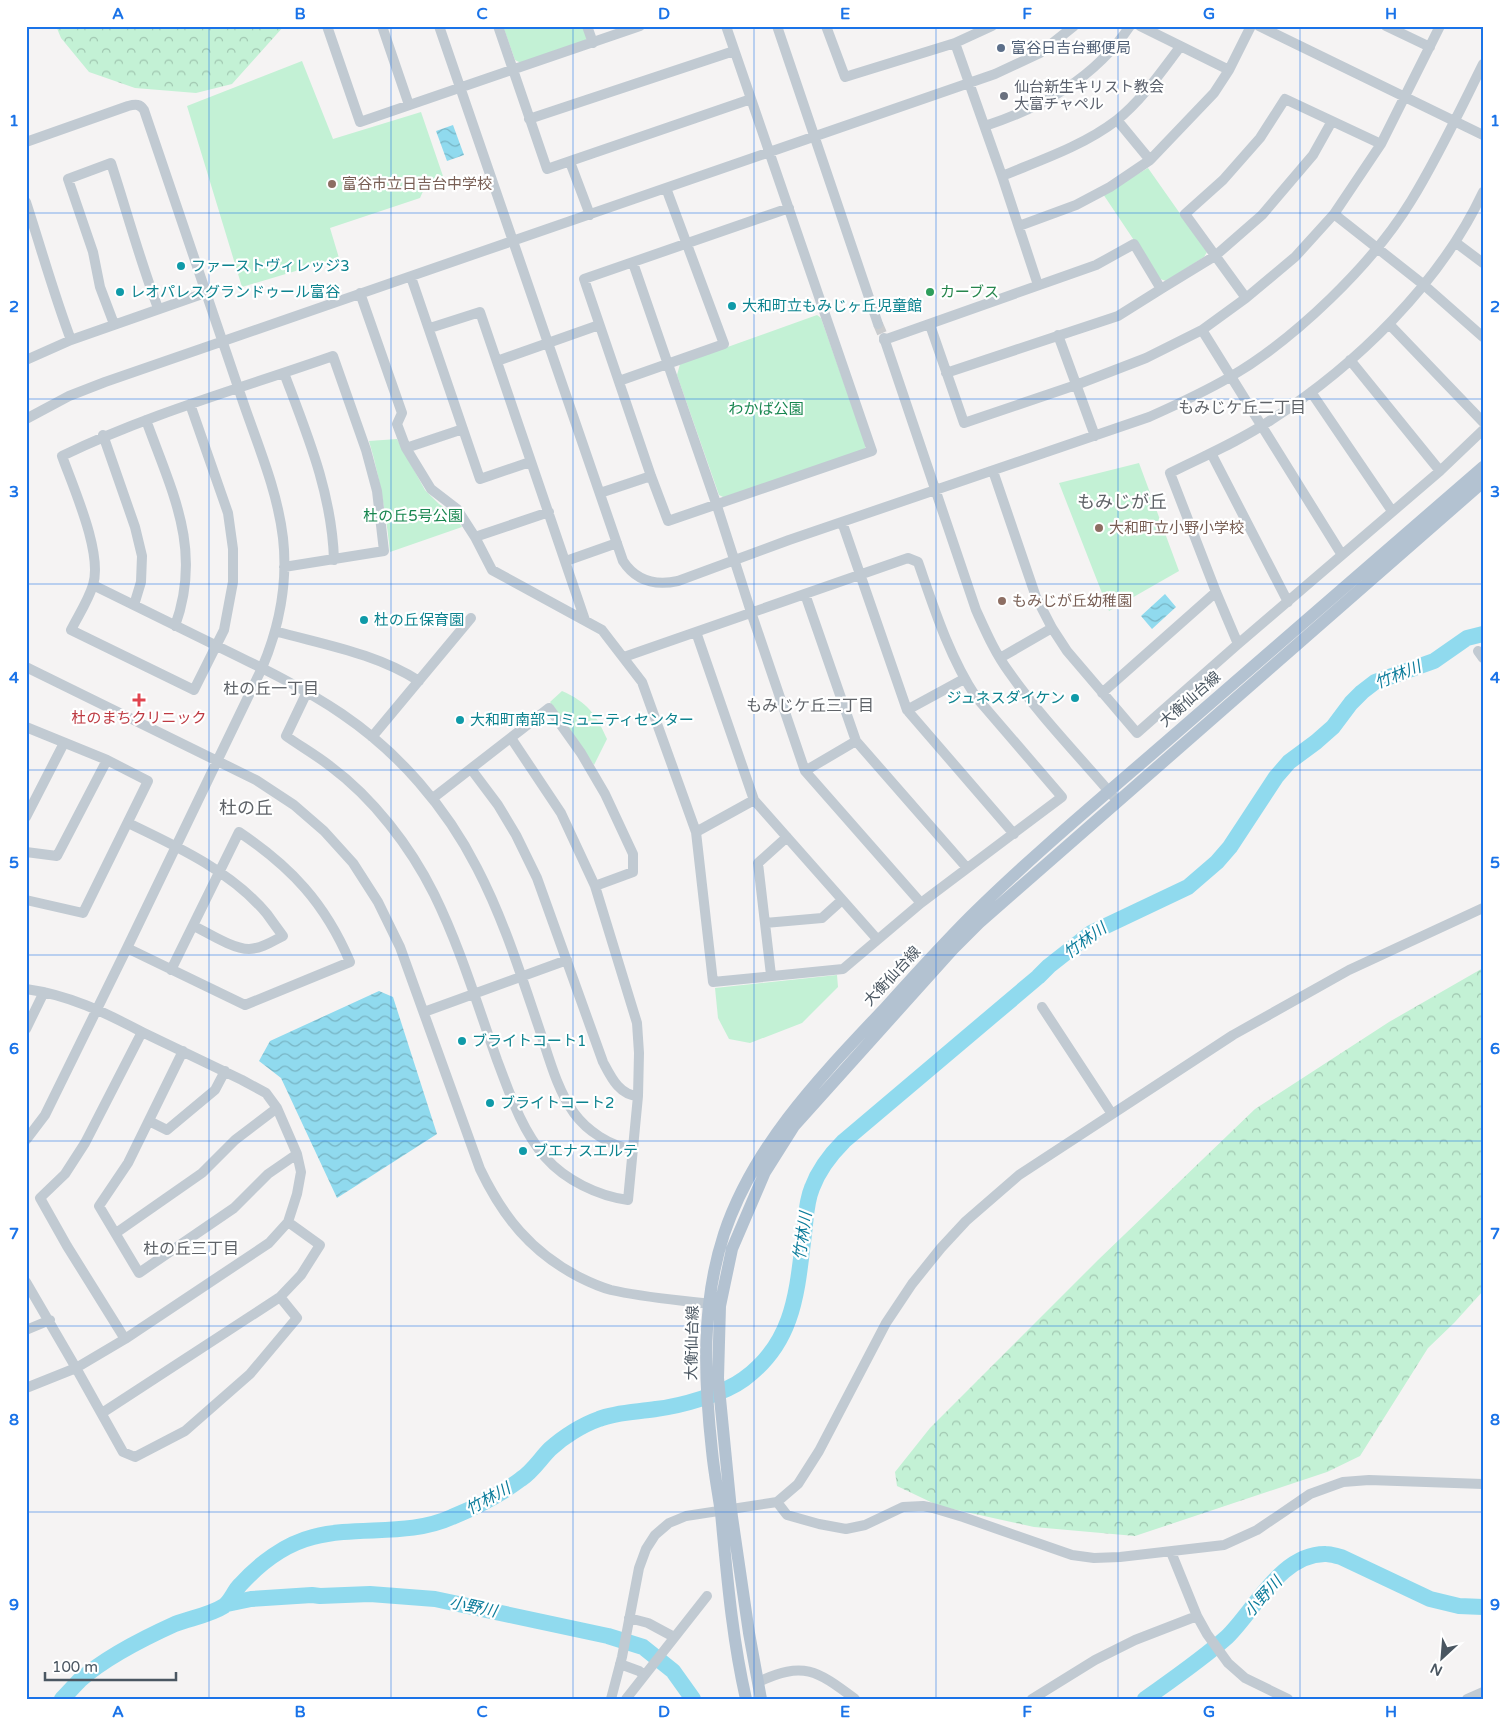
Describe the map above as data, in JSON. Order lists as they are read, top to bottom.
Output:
{
  "streets": {
    "main road": ["大衡仙台線"]
  },
  "districts": [
    "もみじケ丘二丁目",
    "もみじが丘",
    "杜の丘一丁目",
    "もみじケ丘三丁目",
    "杜の丘",
    "杜の丘三丁目"
  ],
  "water": ["竹林川", "小野川"],
  "parks": ["わかば公園", "杜の丘5号公園"],
  "places": {
    "other": [
      "富谷日吉台郵便局",
      "仙台新生キリスト教会 大富チャペル",
      "富谷市立日吉台中学校",
      "ファーストヴィレッジ3",
      "レオパレスグランドゥール富谷",
      "カーブス",
      "大和町立もみじヶ丘児童館",
      "大和町立小野小学校",
      "もみじが丘幼稚園",
      "杜の丘保育園",
      "ジュネスダイケン",
      "大和町南部コミュニティセンター",
      "ブライトコート1",
      "ブライトコート2",
      "ブエナスエルテ"
    ],
    "health": ["杜のまちクリニック"]
  },
  "scale_bar": "100 m",
  "north": "bottom left",
  "grid": {
    "columns": [
      "A",
      "B",
      "C",
      "D",
      "E",
      "F",
      "G",
      "H"
    ],
    "rows": [
      "1",
      "2",
      "3",
      "4",
      "5",
      "6",
      "7",
      "8",
      "9"
    ]
  }
}
